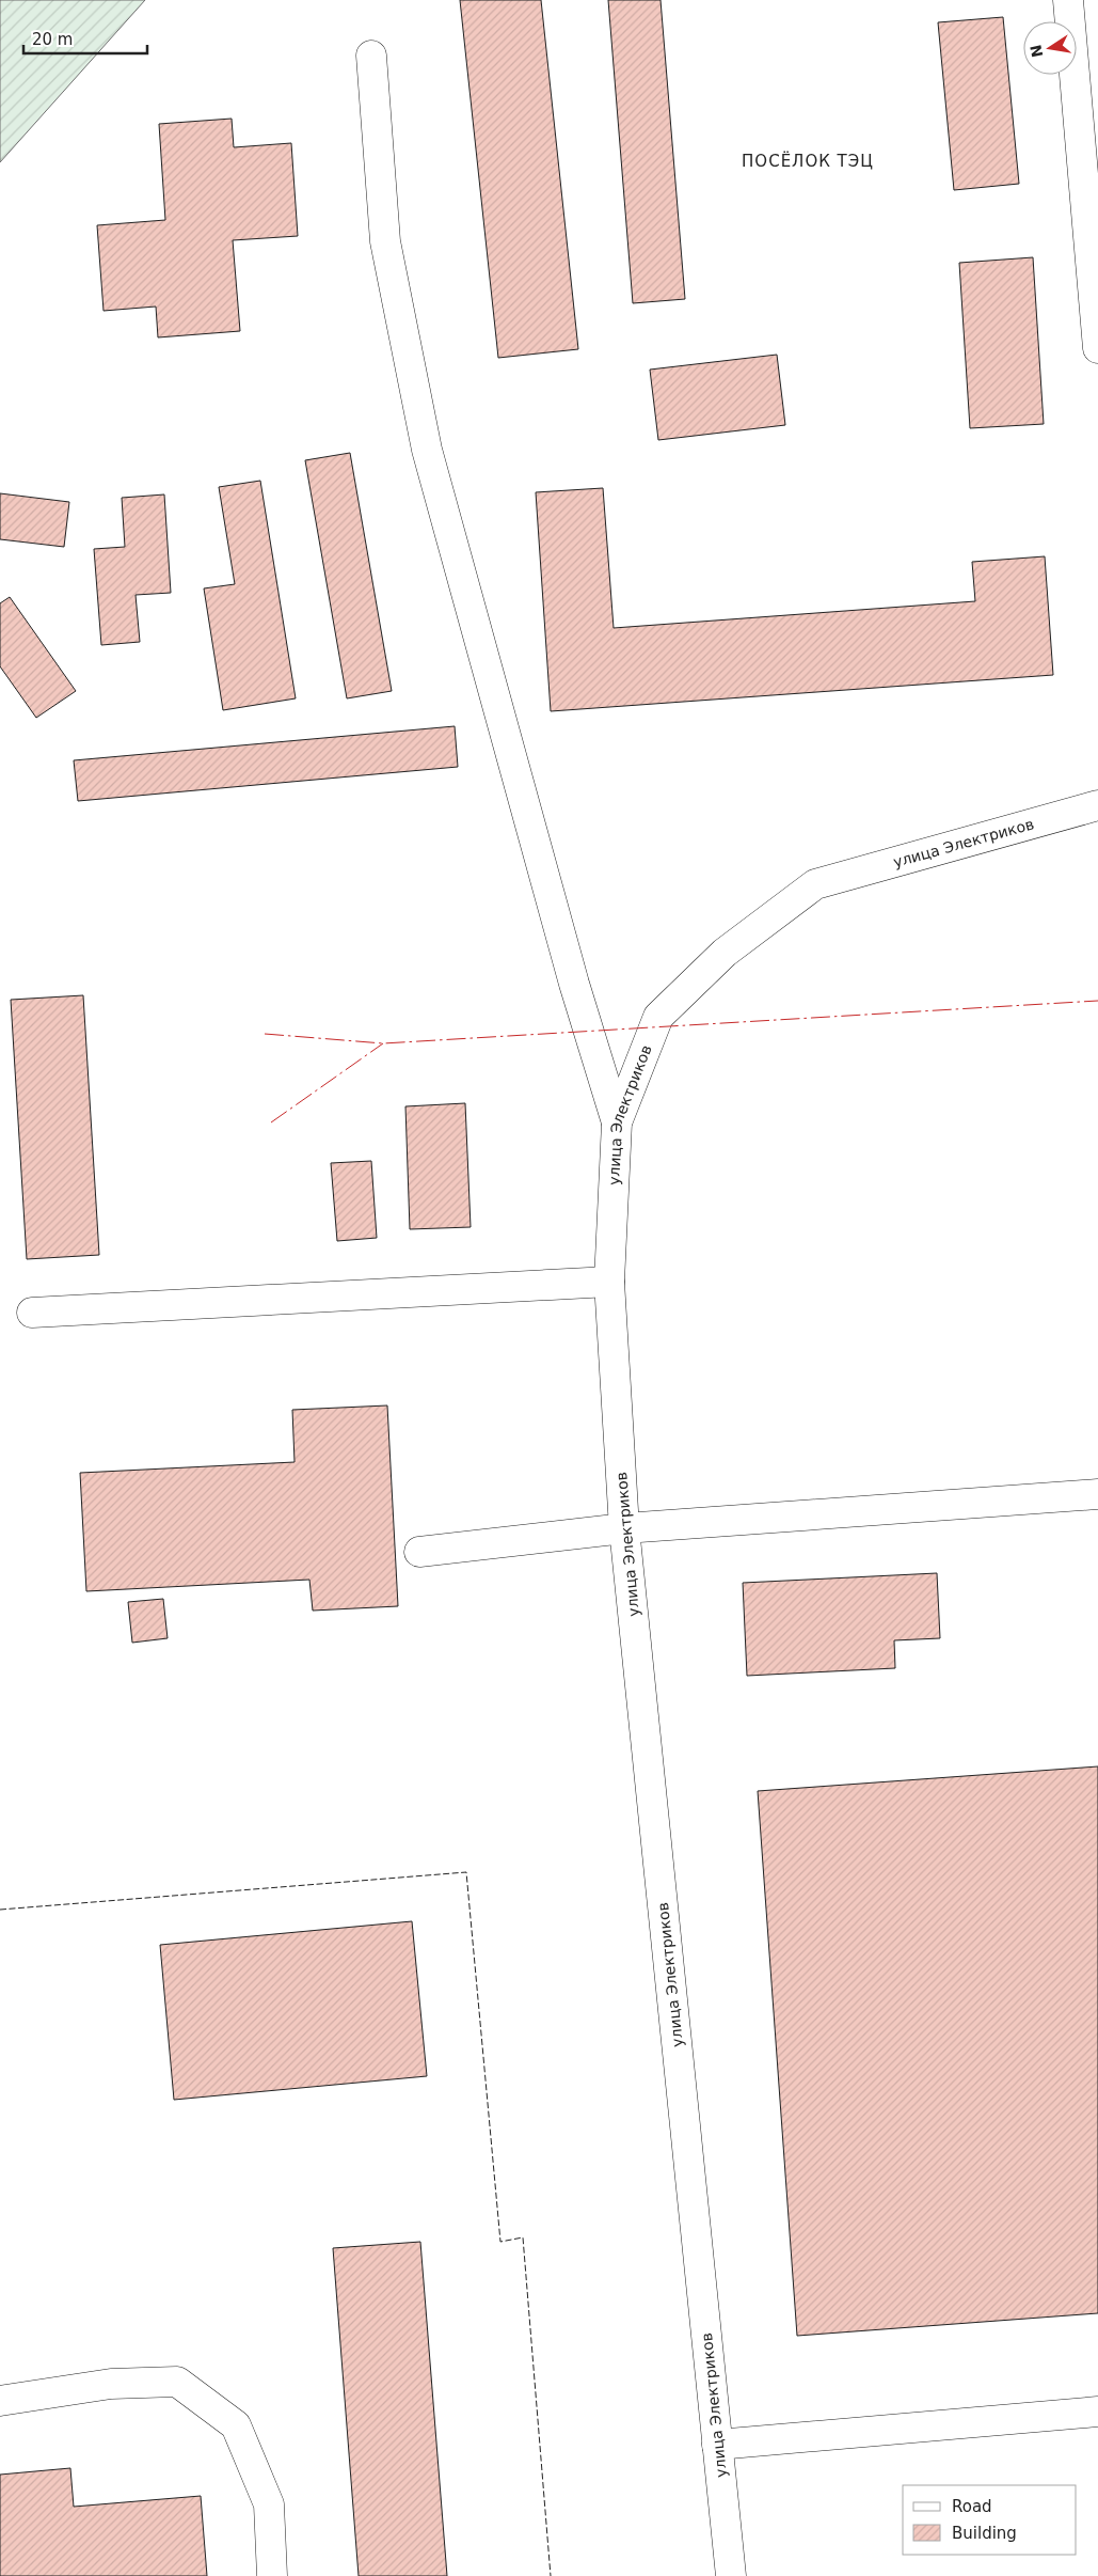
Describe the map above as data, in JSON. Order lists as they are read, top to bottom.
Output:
{
  "streets": {
    "street": ["улица Электриков"]
  },
  "districts": ["ПОСЁЛОК ТЭЦ"],
  "legend": ["Road", "Building"],
  "scale_bar": "20 m",
  "north": "left"
}
